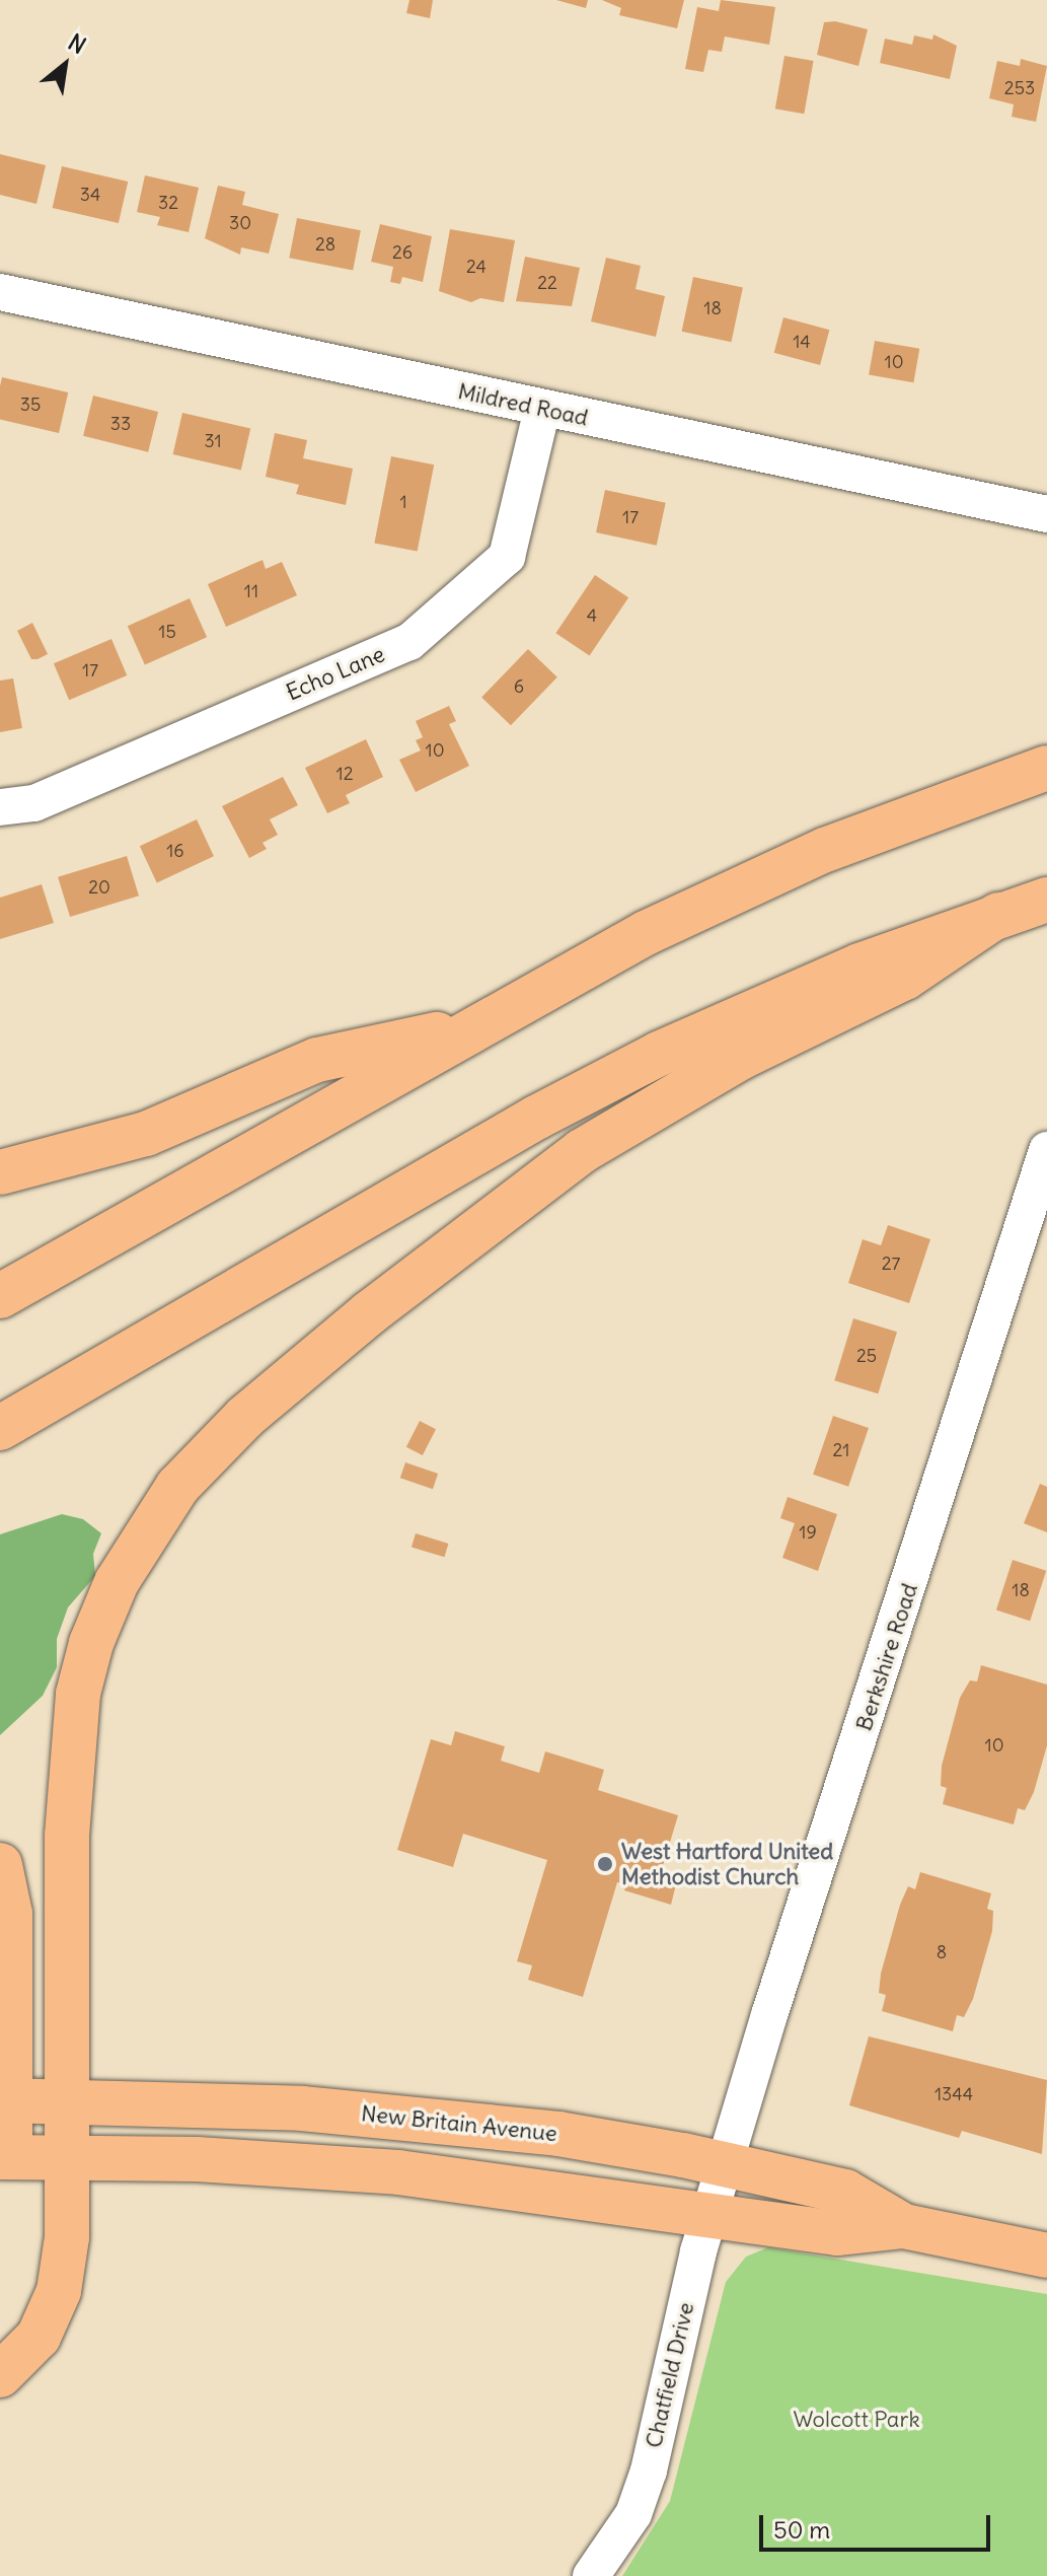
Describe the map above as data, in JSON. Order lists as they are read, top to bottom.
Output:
{
  "streets": {
    "main road": ["New Britain Avenue"],
    "street": [
      "Mildred Road",
      "Echo Lane",
      "Berkshire Road",
      "Chatfield Drive"
    ]
  },
  "crossings": [
    ["Mildred Road", "Echo Lane"],
    ["Berkshire Road", "New Britain Avenue"],
    ["Berkshire Road", "Chatfield Drive"],
    ["New Britain Avenue", "Chatfield Drive"]
  ],
  "parks": ["Wolcott Park"],
  "places": ["West Hartford United Methodist Church"],
  "house_numbers": [
    "253",
    "34",
    "32",
    "30",
    "28",
    "26",
    "24",
    "22",
    "18",
    "14",
    "10",
    "35",
    "33",
    "31",
    "1",
    "17",
    "11",
    "4",
    "15",
    "17",
    "6",
    "10",
    "12",
    "16",
    "20",
    "27",
    "25",
    "21",
    "19",
    "18",
    "10",
    "8",
    "1344"
  ],
  "scale_bar": "50 m",
  "north": "top right"
}
